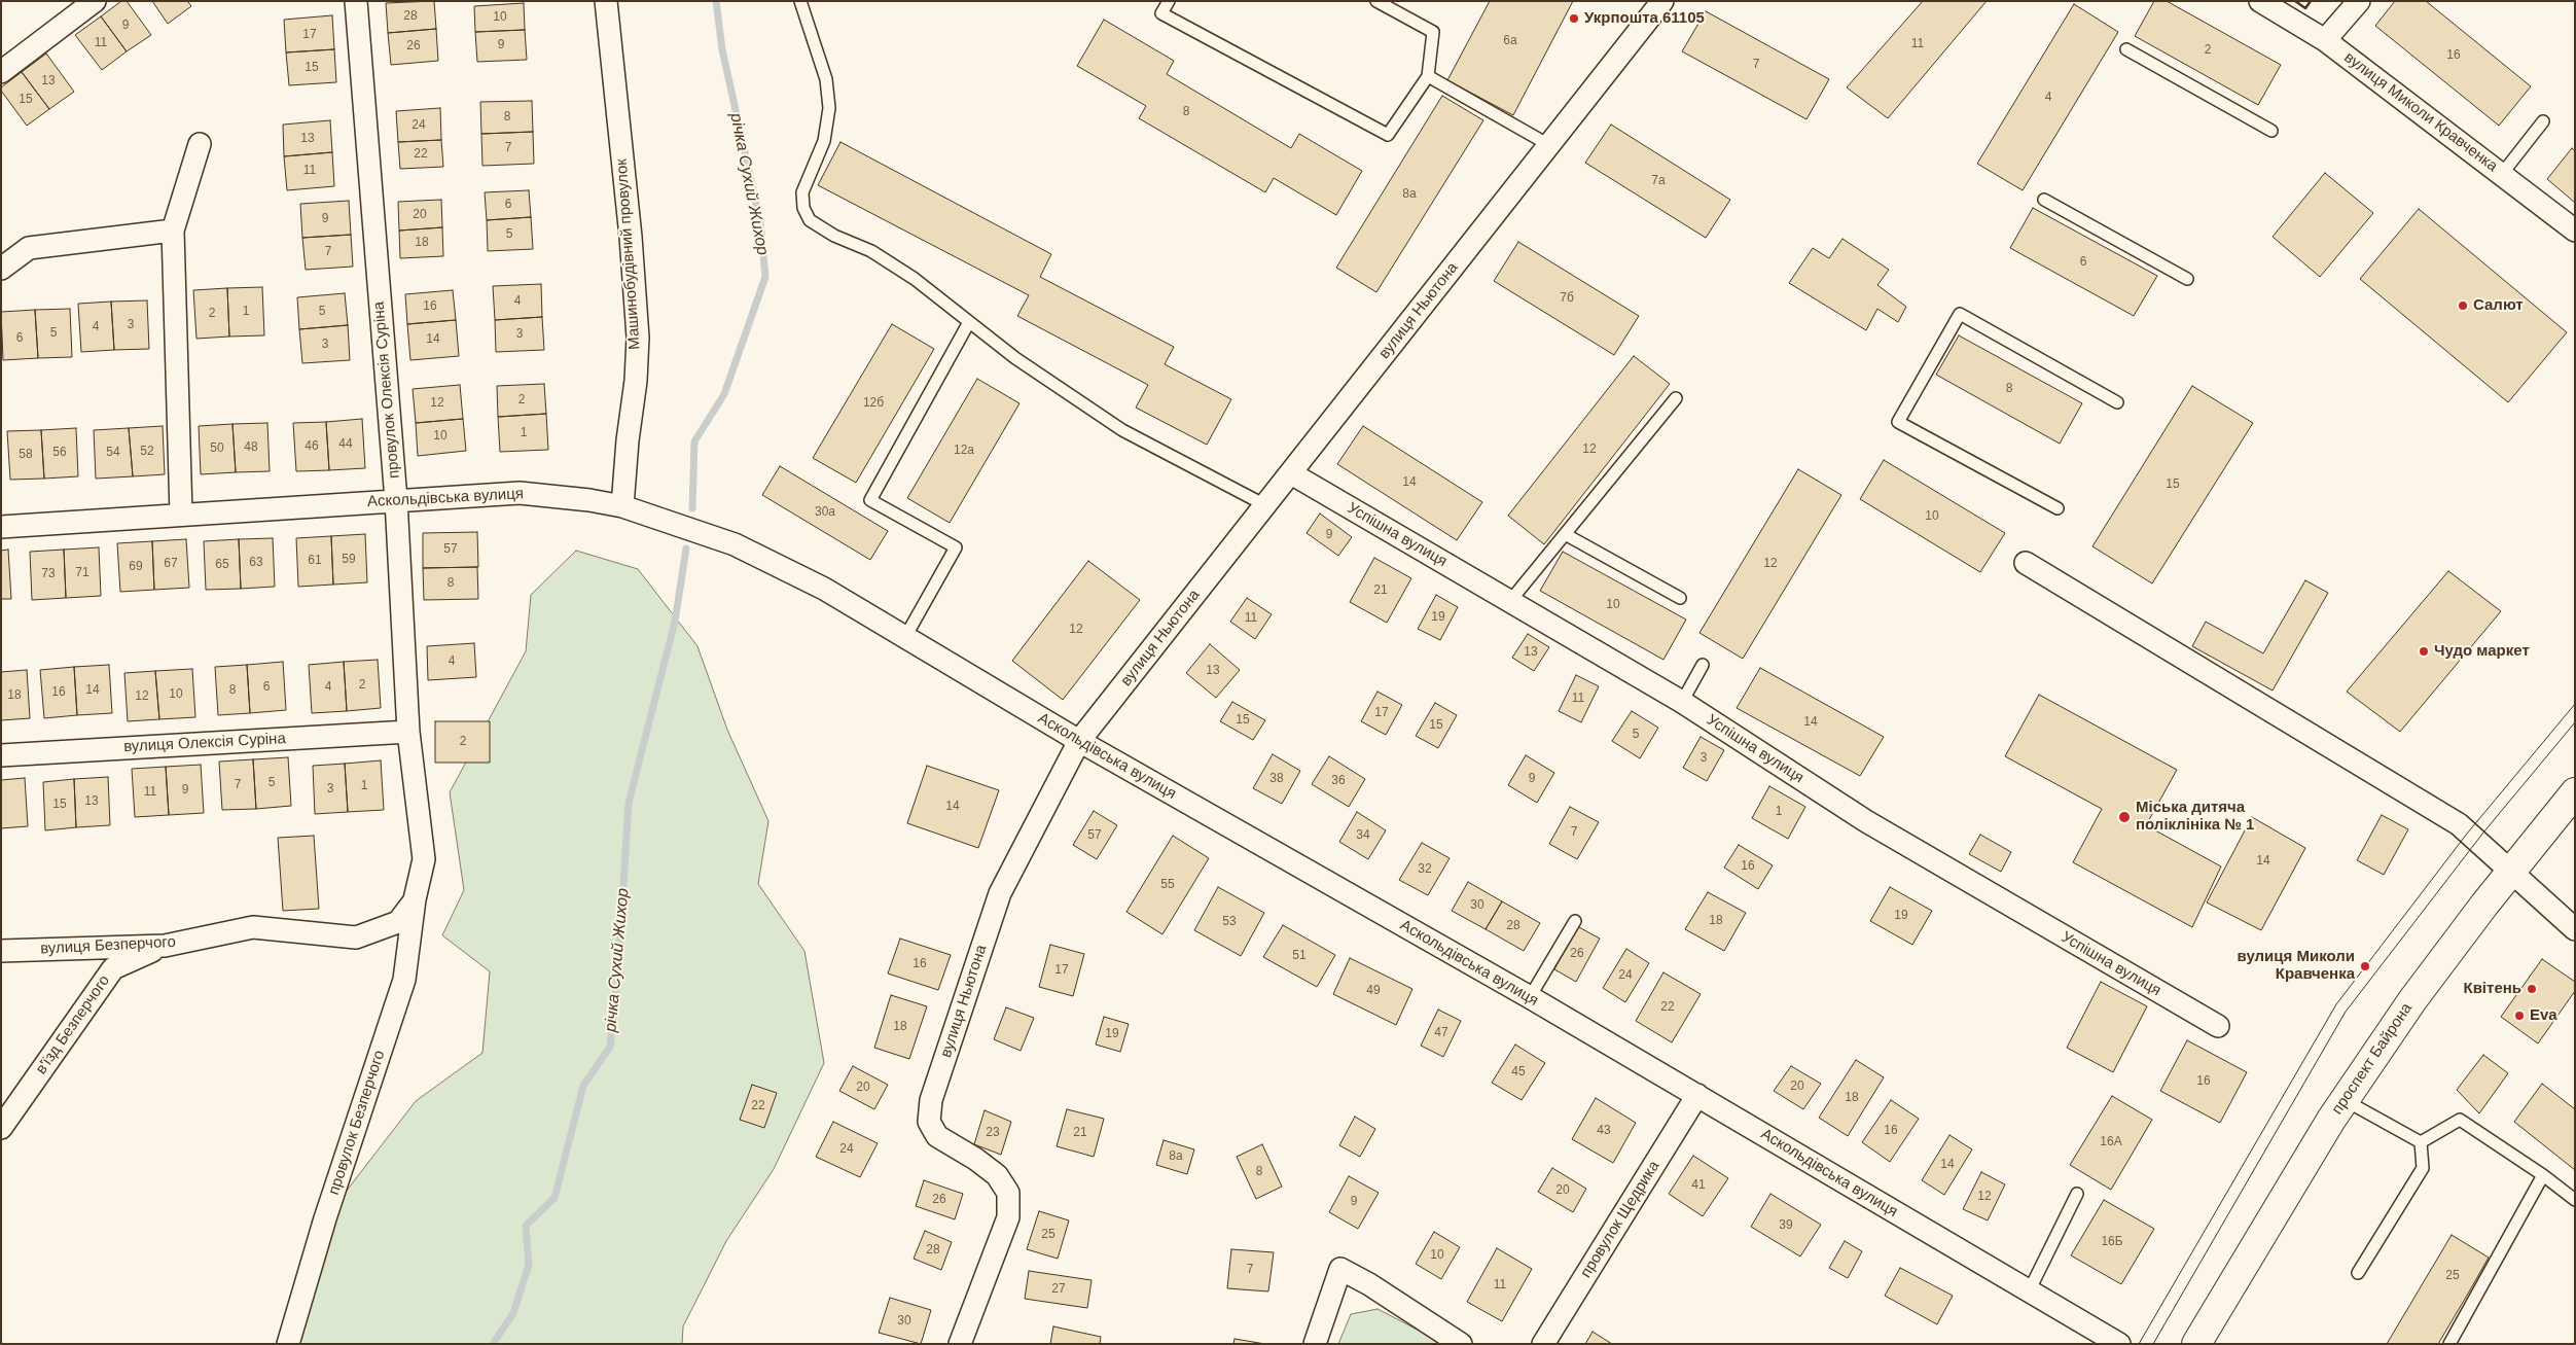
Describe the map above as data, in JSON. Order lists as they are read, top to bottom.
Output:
{
  "streets": {
    "main road": ["проспект Байрона"],
    "street": [
      "вулиця Миколи Кравченка",
      "Машинобудівний провулок",
      "вулиця Ньютона",
      "провулок Олексія Суріна",
      "Аскольдівська вулиця",
      "Успішна вулиця",
      "вулиця Олексія Суріна",
      "вулиця Безперчого",
      "в'їзд Безперчого",
      "провулок Безперчого",
      "провулок Щедрика"
    ]
  },
  "crossings": [
    ["Машинобудівний провулок", "Аскольдівська вулиця"],
    ["вулиця Ньютона", "Аскольдівська вулиця"],
    ["вулиця Ньютона", "Успішна вулиця"],
    ["провулок Олексія Суріна", "Аскольдівська вулиця"],
    ["провулок Олексія Суріна", "вулиця Олексія Суріна"],
    ["провулок Олексія Суріна", "вулиця Безперчого"],
    ["провулок Олексія Суріна", "провулок Безперчого"],
    ["Аскольдівська вулиця", "провулок Щедрика"],
    ["вулиця Безперчого", "в'їзд Безперчого"],
    ["вулиця Безперчого", "провулок Безперчого"]
  ],
  "water": ["річка Сухий Жихор"],
  "places": [
    "Укрпошта 61105",
    "Салют",
    "Чудо маркет",
    "Міська дитяча поліклініка № 1",
    "вулиця Миколи Кравченка",
    "Квітень",
    "Eva"
  ],
  "house_numbers": [
    "28",
    "10",
    "9",
    "17",
    "6a",
    "11",
    "11",
    "9",
    "26",
    "2",
    "16",
    "7",
    "15",
    "13",
    "4",
    "15",
    "8",
    "8",
    "24",
    "13",
    "7",
    "22",
    "11",
    "7а",
    "8а",
    "6",
    "20",
    "9",
    "5",
    "18",
    "7",
    "6",
    "7б",
    "4",
    "16",
    "1",
    "5",
    "2",
    "3",
    "4",
    "5",
    "3",
    "6",
    "14",
    "3",
    "8",
    "2",
    "12",
    "12б",
    "1",
    "10",
    "44",
    "46",
    "48",
    "50",
    "12",
    "12а",
    "52",
    "56",
    "54",
    "58",
    "14",
    "15",
    "30а",
    "10",
    "9",
    "57",
    "59",
    "61",
    "63",
    "67",
    "12",
    "65",
    "69",
    "71",
    "73",
    "8",
    "21",
    "10",
    "19",
    "11",
    "12",
    "13",
    "4",
    "13",
    "2",
    "6",
    "4",
    "14",
    "8",
    "16",
    "10",
    "18",
    "12",
    "11",
    "17",
    "15",
    "14",
    "15",
    "5",
    "2",
    "3",
    "38",
    "9",
    "36",
    "5",
    "7",
    "1",
    "3",
    "9",
    "11",
    "13",
    "15",
    "14",
    "1",
    "7",
    "57",
    "34",
    "14",
    "16",
    "32",
    "55",
    "30",
    "19",
    "18",
    "53",
    "28",
    "26",
    "51",
    "16",
    "17",
    "24",
    "49",
    "22",
    "18",
    "47",
    "19",
    "45",
    "16",
    "20",
    "20",
    "18",
    "22",
    "43",
    "16",
    "23",
    "21",
    "16А",
    "24",
    "8а",
    "14",
    "8",
    "41",
    "20",
    "12",
    "26",
    "9",
    "39",
    "25",
    "16Б",
    "28",
    "10",
    "7",
    "25",
    "11",
    "27",
    "30"
  ]
}
